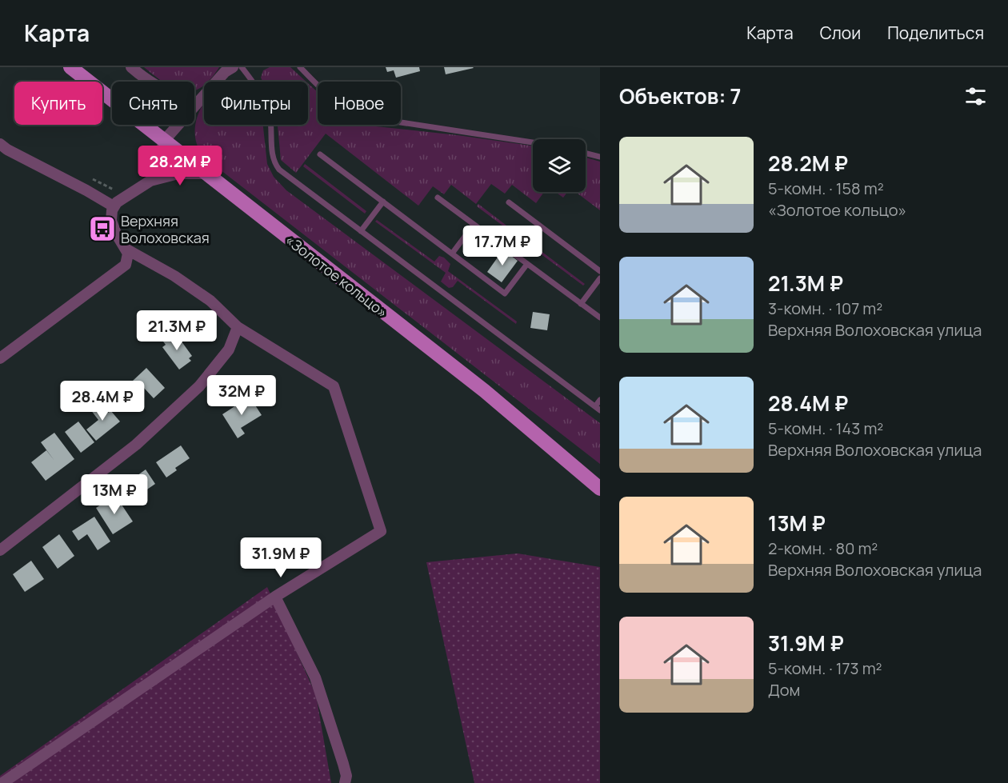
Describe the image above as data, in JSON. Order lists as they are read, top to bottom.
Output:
{
  "streets": {
    "main road": ["«Золотое кольцо»"]
  },
  "places": {
    "bus stop": ["Верхняя Волоховская"]
  },
  "page": {
    "header": "Карта",
    "nav": ["Карта", "Слои", "Поделиться"],
    "heading": "Объектов: 7",
    "chip": [
      "Купить",
      "Снять",
      "Фильтры",
      "Новое"
    ],
    "list": [
      {
        "name": "28.2M ₽",
        "note": "5-комн. · 158 m² · «Золотое кольцо»"
      },
      {
        "name": "21.3M ₽",
        "note": "3-комн. · 107 m² · Верхняя Волоховская улица"
      },
      {
        "name": "28.4M ₽",
        "note": "5-комн. · 143 m² · Верхняя Волоховская улица"
      },
      {
        "name": "13M ₽",
        "note": "2-комн. · 80 m² · Верхняя Волоховская улица"
      },
      {
        "name": "31.9M ₽",
        "note": "5-комн. · 173 m² · Дом"
      }
    ],
    "price": [
      "28.2M ₽",
      "17.7M ₽",
      "21.3M ₽",
      "32M ₽",
      "28.4M ₽",
      "13M ₽",
      "31.9M ₽"
    ]
  }
}
